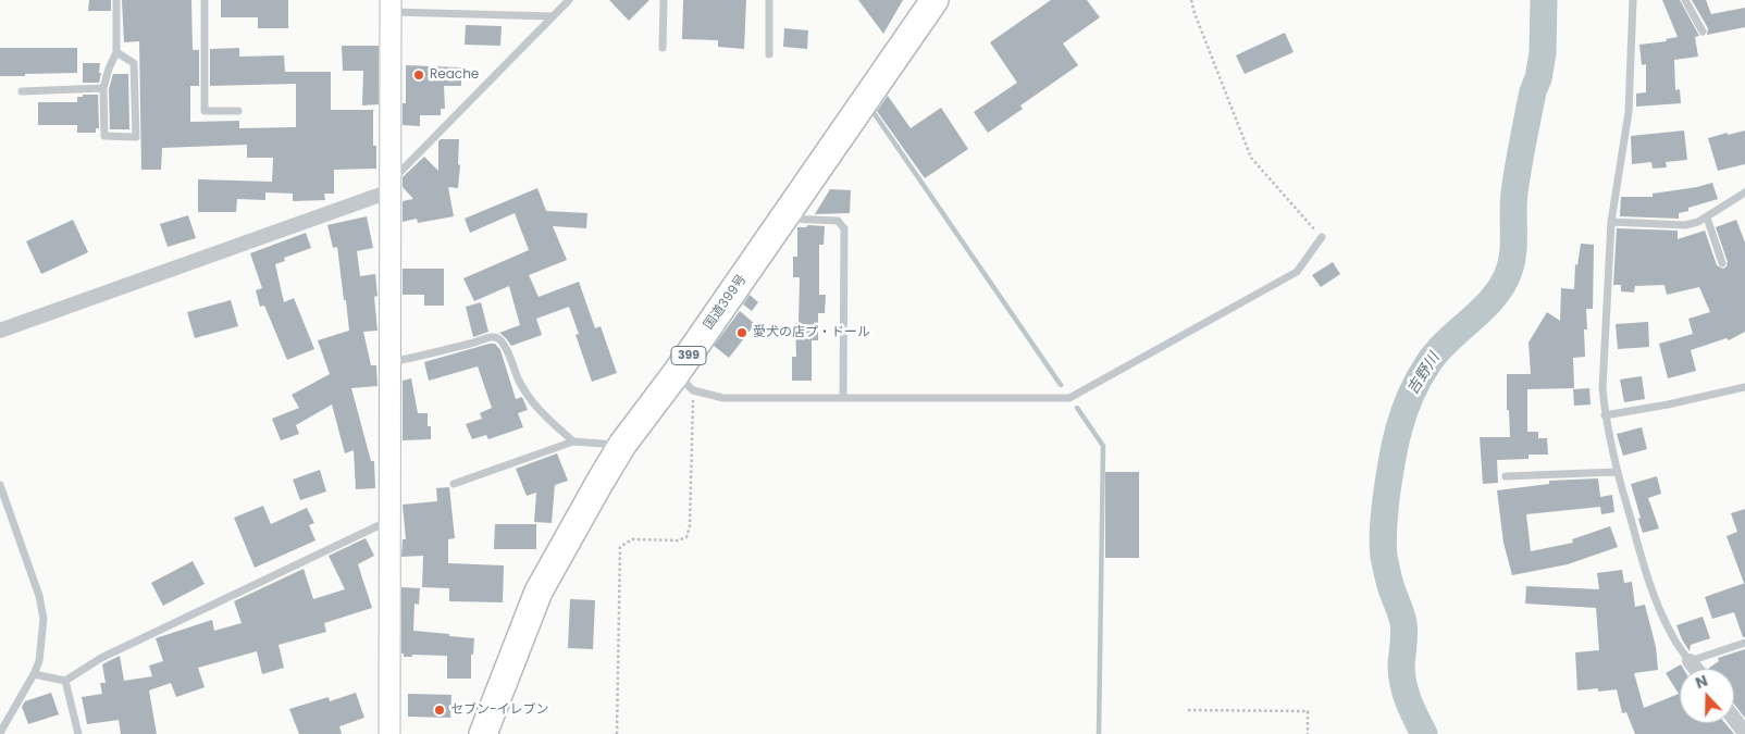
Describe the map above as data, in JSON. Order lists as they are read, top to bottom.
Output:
{
  "streets": {
    "highway": ["国道399号", "399"]
  },
  "water": ["吉野川"],
  "places": ["Reache", "愛犬の店プ・ドール", "セブン-イレブン"],
  "north": "top"
}
